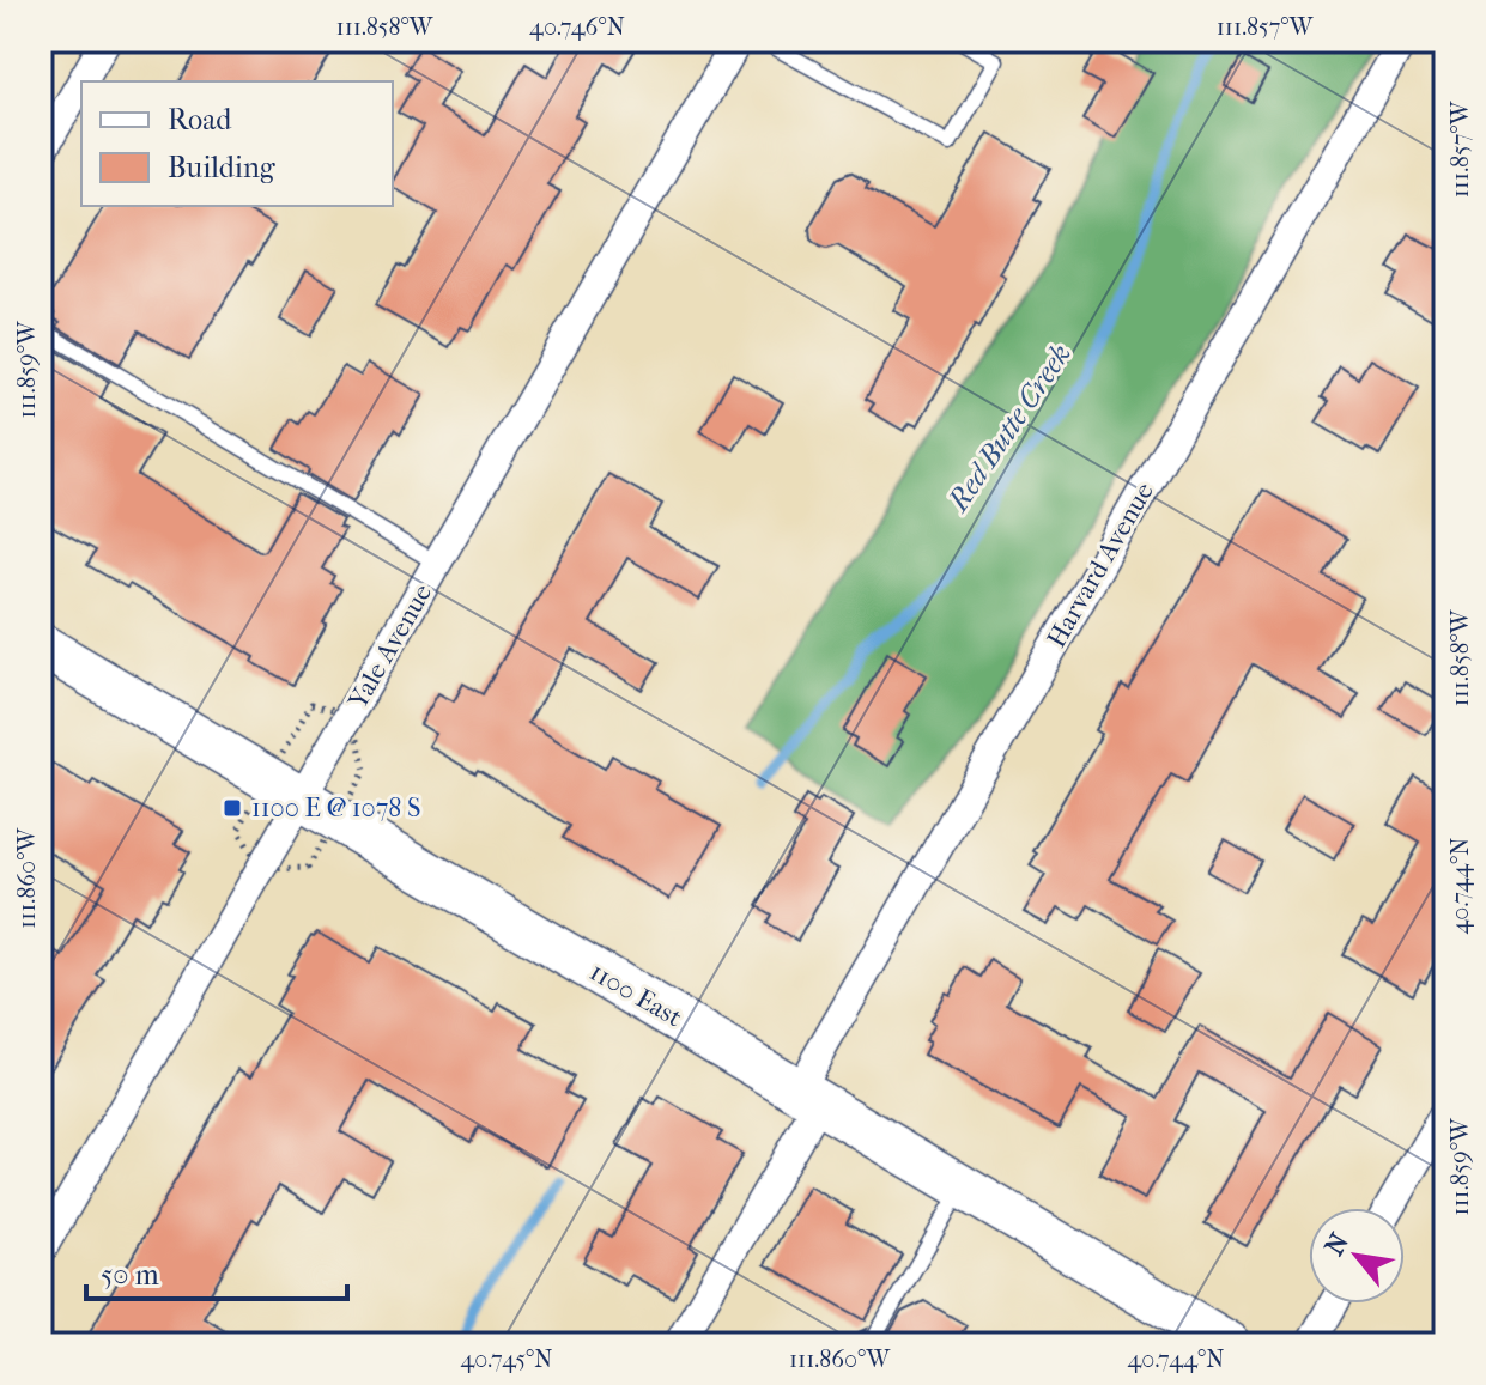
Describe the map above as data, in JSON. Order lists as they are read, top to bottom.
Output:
{
  "streets": {
    "street": ["Harvard Avenue", "Yale Avenue", "1100 East"]
  },
  "crossings": [
    ["Harvard Avenue", "1100 East"],
    ["Yale Avenue", "1100 East"]
  ],
  "water": ["Red Butte Creek"],
  "places": {
    "transit": ["1100 E @ 1078 S"]
  },
  "legend": ["Road", "Building"],
  "scale_bar": "50 m",
  "north": "top left",
  "coordinates": [
    "111.858°W",
    "40.746°N",
    "111.857°W",
    "111.859°W",
    "111.860°W",
    "40.744°N",
    "40.745°N"
  ]
}
